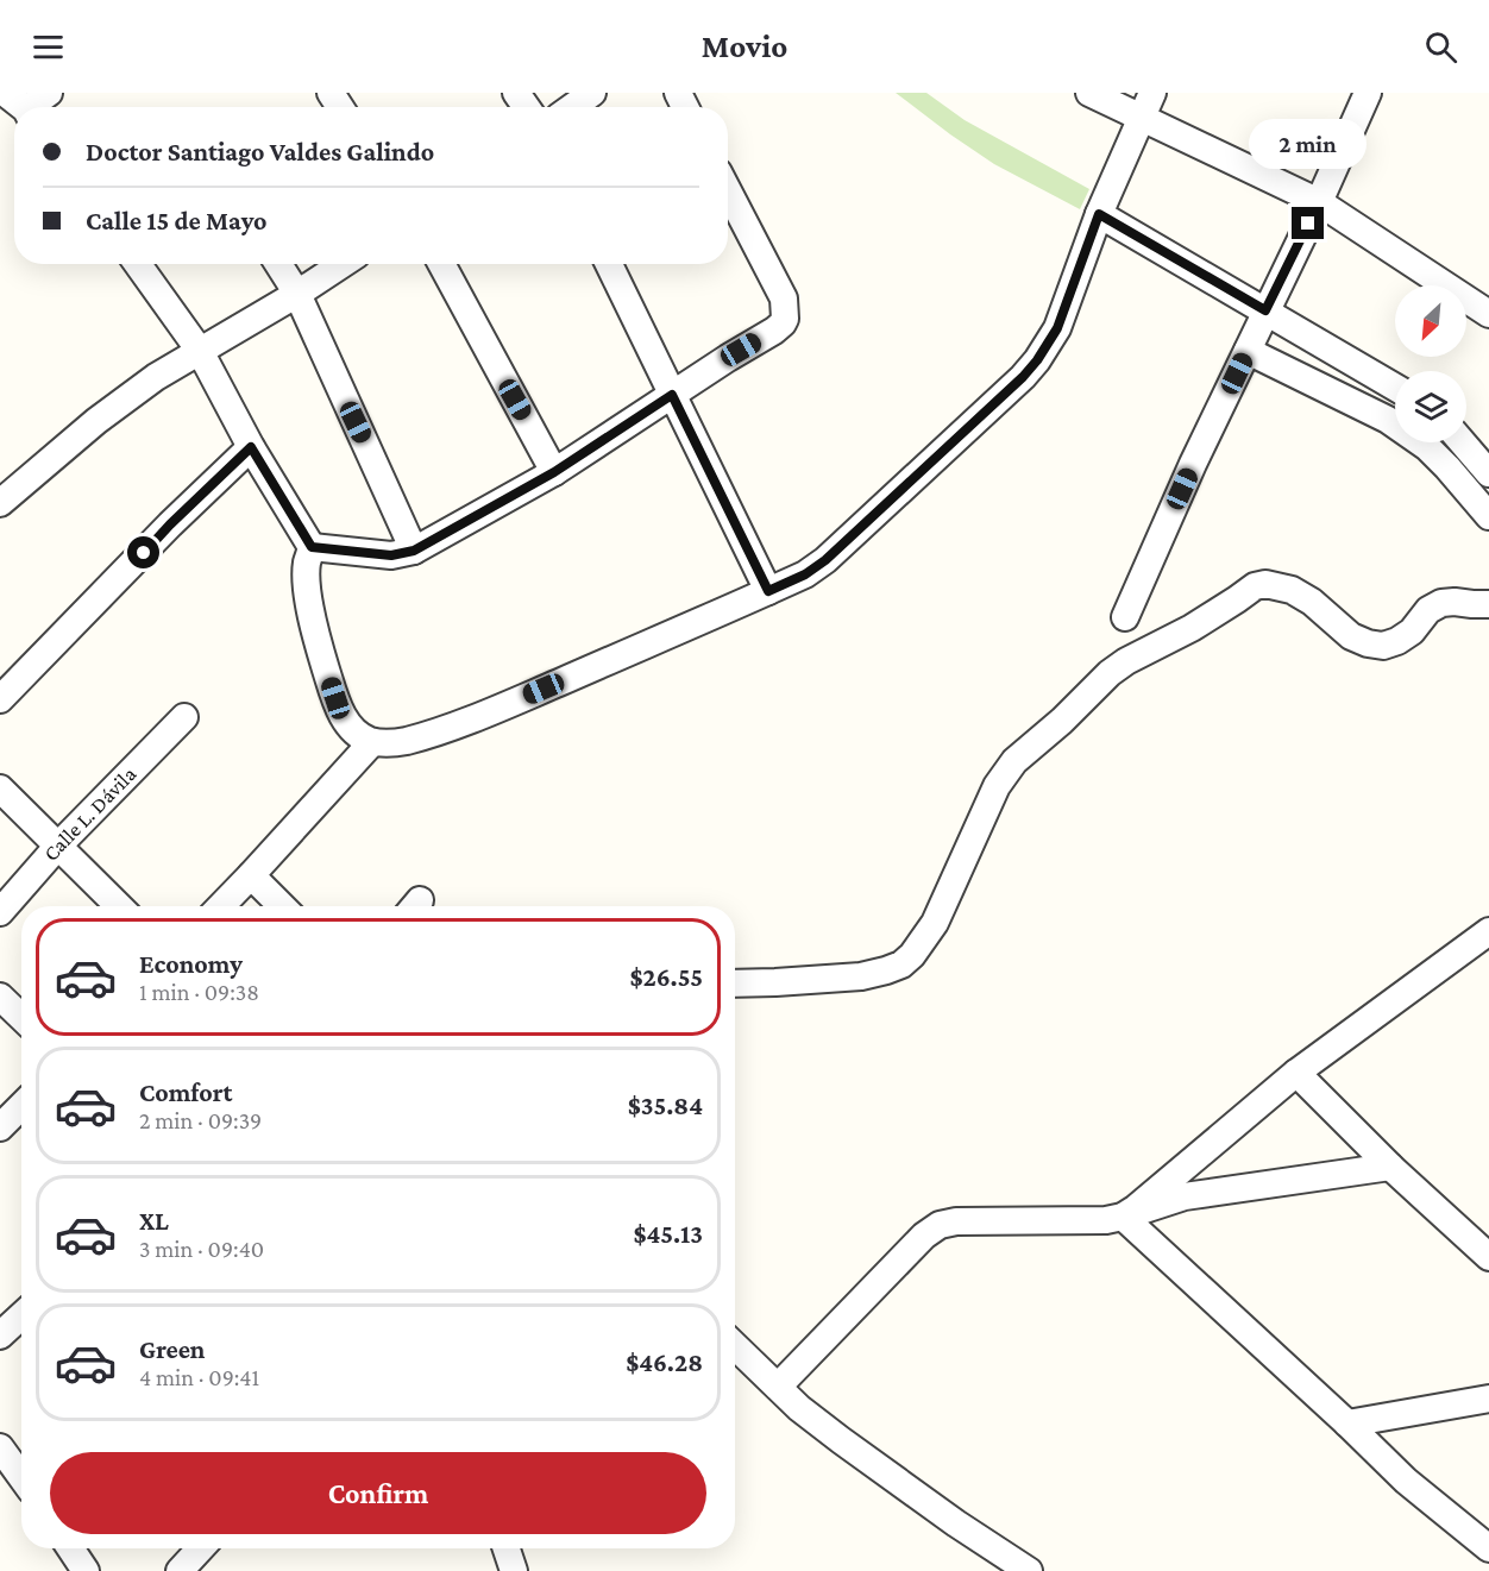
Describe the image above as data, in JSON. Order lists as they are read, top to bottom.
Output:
{
  "streets": {
    "street": ["Calle L. Dávila"]
  },
  "north": "bottom left",
  "page": {
    "header": "Movio",
    "banner": ["Doctor Santiago Valdes Galindo", "Calle 15 de Mayo"],
    "bubble": "2 min",
    "list": [
      {
        "name": "Economy",
        "note": "1 min · 09:38",
        "value": "$26.55"
      },
      {
        "name": "Comfort",
        "note": "2 min · 09:39",
        "value": "$35.84"
      },
      {
        "name": "XL",
        "note": "3 min · 09:40",
        "value": "$45.13"
      },
      {
        "name": "Green",
        "note": "4 min · 09:41",
        "value": "$46.28"
      }
    ],
    "buttons": "Confirm"
  }
}
